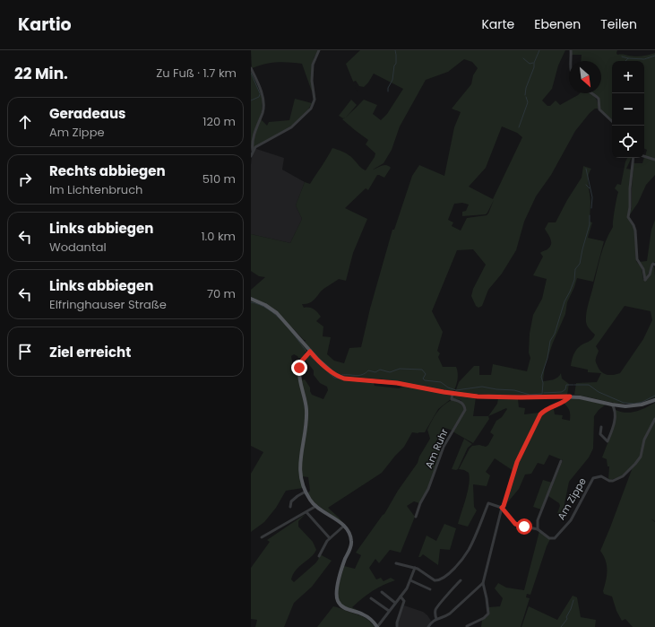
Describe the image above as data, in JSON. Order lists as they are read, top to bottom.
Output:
{
  "streets": {
    "street": ["Am Ruhr", "Am Zippe"]
  },
  "north": "bottom right",
  "page": {
    "header": "Kartio",
    "nav": ["Karte", "Ebenen", "Teilen"],
    "heading": ["22 Min.", "Zu Fuß · 1.7 km"],
    "map_buttons": ["+", "−"],
    "list": [
      ["Geradeaus", "Am Zippe", "120 m"],
      ["Rechts abbiegen", "Im Lichtenbruch", "510 m"],
      ["Links abbiegen", "Wodantal", "1.0 km"],
      ["Links abbiegen", "Elfringhauser Straße", "70 m"],
      "Ziel erreicht"
    ]
  }
}
